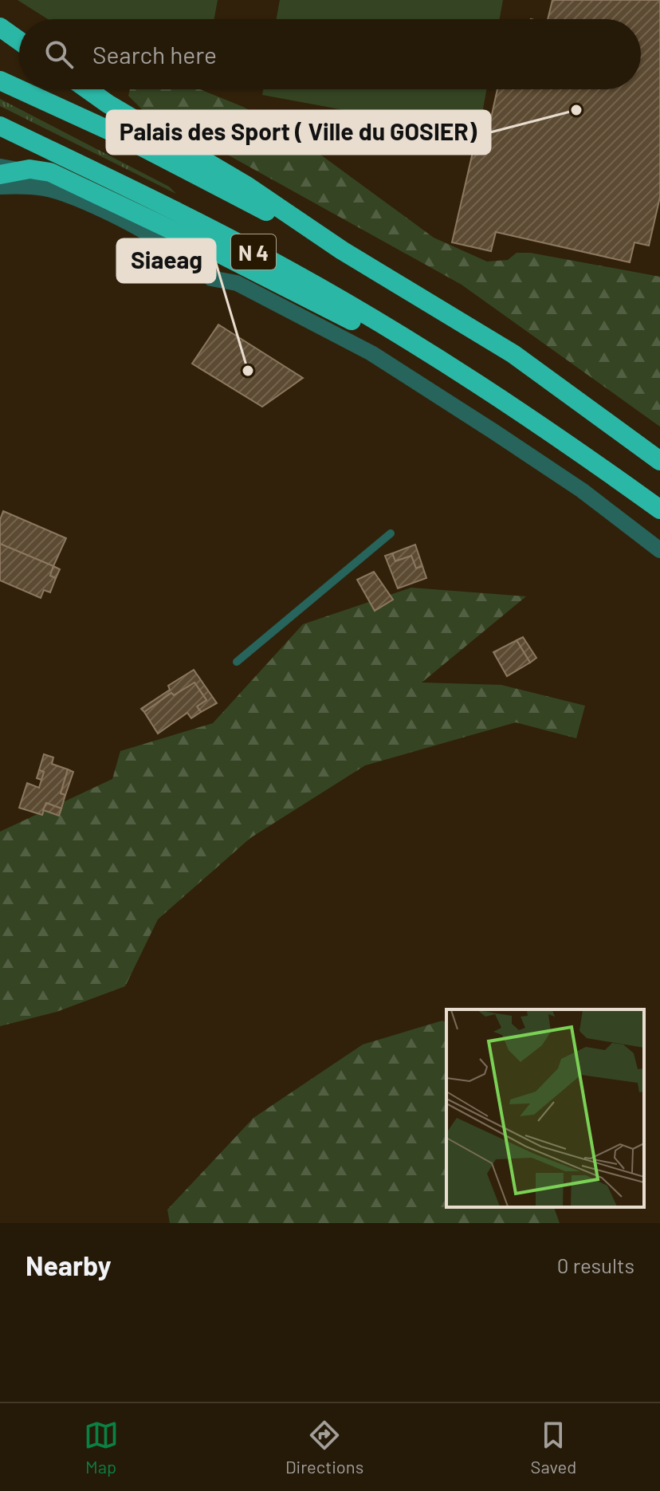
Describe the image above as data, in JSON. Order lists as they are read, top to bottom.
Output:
{
  "streets": {
    "highway": ["N 4"]
  },
  "places": ["Palais des Sport ( Ville du GOSIER)", "Siaeag"],
  "page": {
    "search": "Search here",
    "heading": ["Nearby", "0 results"],
    "nav": ["Map", "Directions", "Saved"]
  }
}
